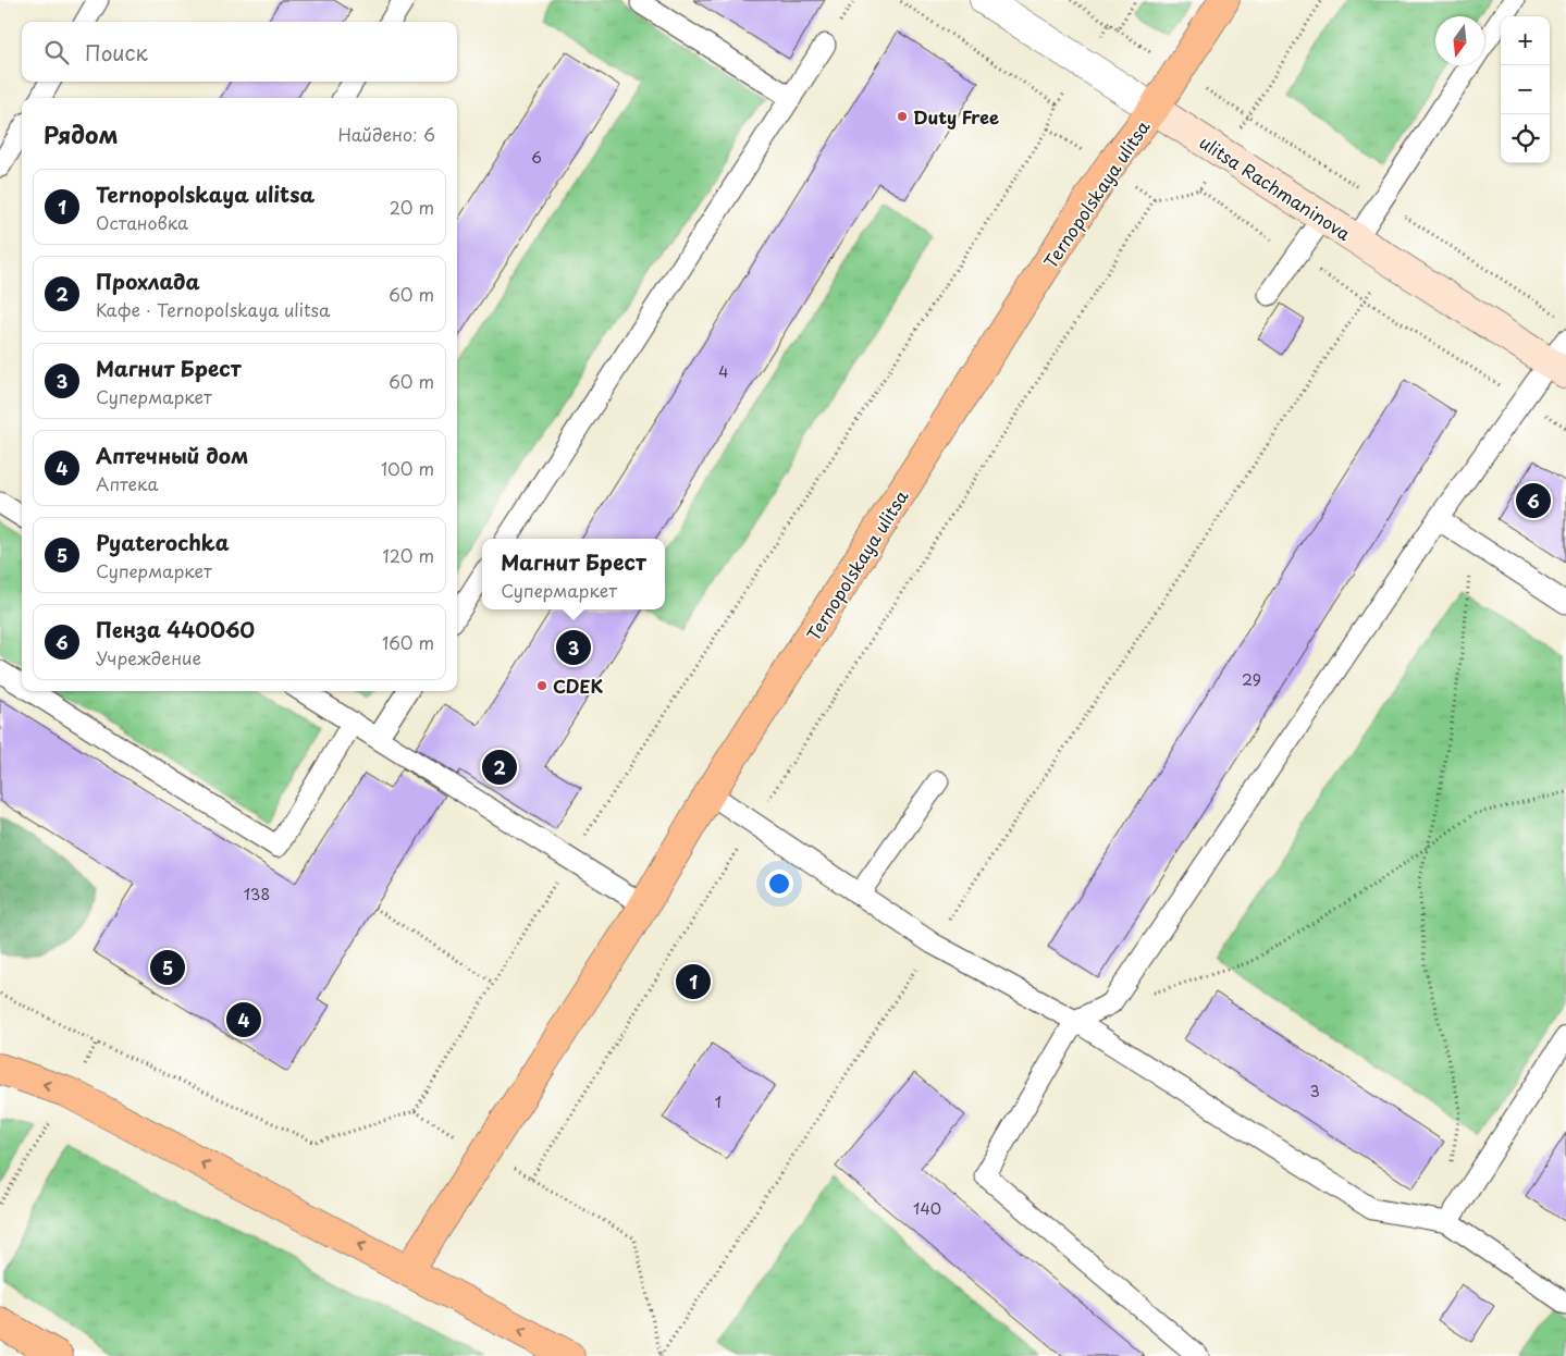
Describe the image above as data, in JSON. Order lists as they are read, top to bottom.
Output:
{
  "streets": {
    "main road": ["ulitsa Rachmaninova", "Ternopolskaya ulitsa"]
  },
  "crossings": [
    ["ulitsa Rachmaninova", "Ternopolskaya ulitsa"]
  ],
  "places": ["Duty Free", "CDEK"],
  "house_numbers": [
    "6",
    "4",
    "29",
    "138",
    "3",
    "1",
    "140"
  ],
  "north": "bottom",
  "page": {
    "map_buttons": ["+", "−"],
    "search": "Поиск",
    "heading": ["Рядом", "Найдено: 6"],
    "list": [
      {
        "mark": "1",
        "name": "Ternopolskaya ulitsa",
        "note": "Остановка",
        "value": "20 m"
      },
      {
        "mark": "2",
        "name": "Прохлада",
        "note": "Кафе · Ternopolskaya ulitsa",
        "value": "60 m"
      },
      {
        "mark": "3",
        "name": "Магнит Брест",
        "note": "Супермаркет",
        "value": "60 m"
      },
      {
        "mark": "4",
        "name": "Аптечный дом",
        "note": "Аптека",
        "value": "100 m"
      },
      {
        "mark": "5",
        "name": "Pyaterochka",
        "note": "Супермаркет",
        "value": "120 m"
      },
      {
        "mark": "6",
        "name": "Пенза 440060",
        "note": "Учреждение",
        "value": "160 m"
      }
    ],
    "pins": [
      "6",
      "3",
      "2",
      "5",
      "1",
      "4"
    ],
    "popup": ["Магнит Брест", "Супермаркет"]
  }
}
